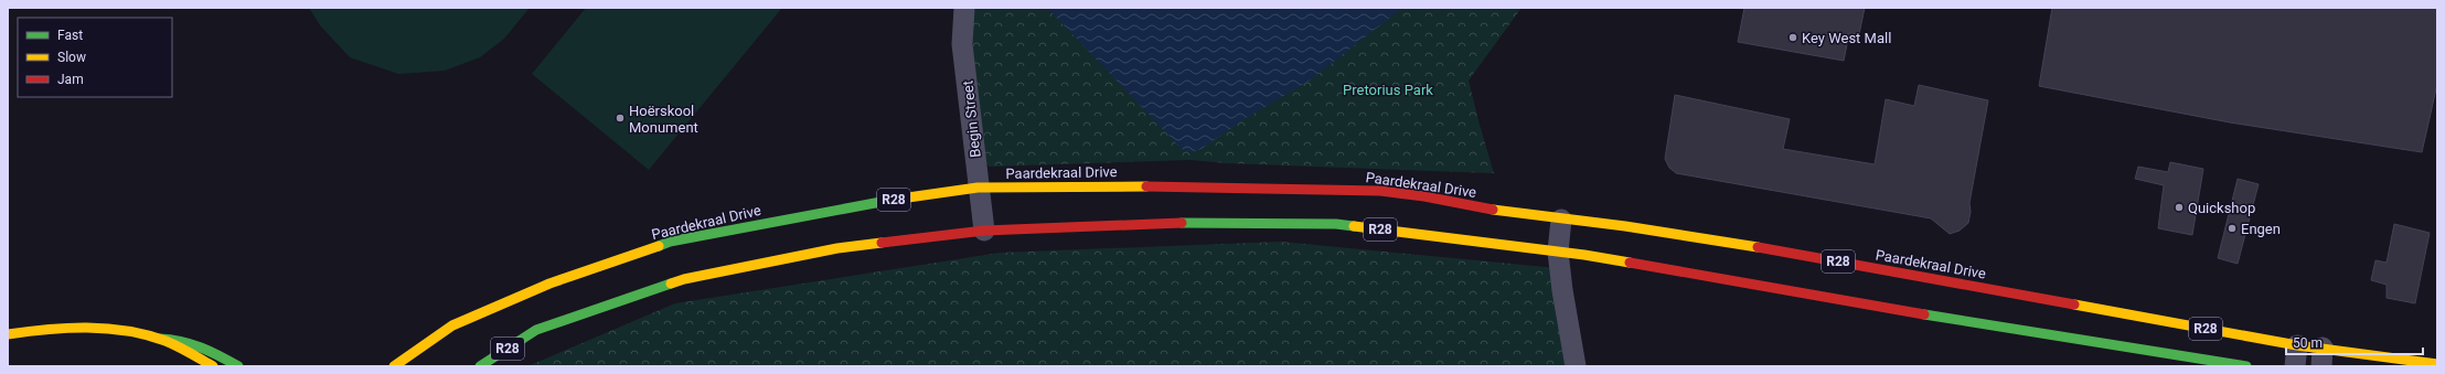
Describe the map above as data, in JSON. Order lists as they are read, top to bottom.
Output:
{
  "streets": {
    "main road": ["Paardekraal Drive", "R28"],
    "street": ["Begin Street"]
  },
  "crossings": [
    ["Begin Street", "Paardekraal Drive"],
    ["Begin Street", "R28"]
  ],
  "parks": ["Pretorius Park"],
  "places": [
    "Key West Mall",
    "Hoërskool Monument",
    "Quickshop",
    "Engen"
  ],
  "legend": ["Fast", "Slow", "Jam"],
  "scale_bar": "50 m"
}
